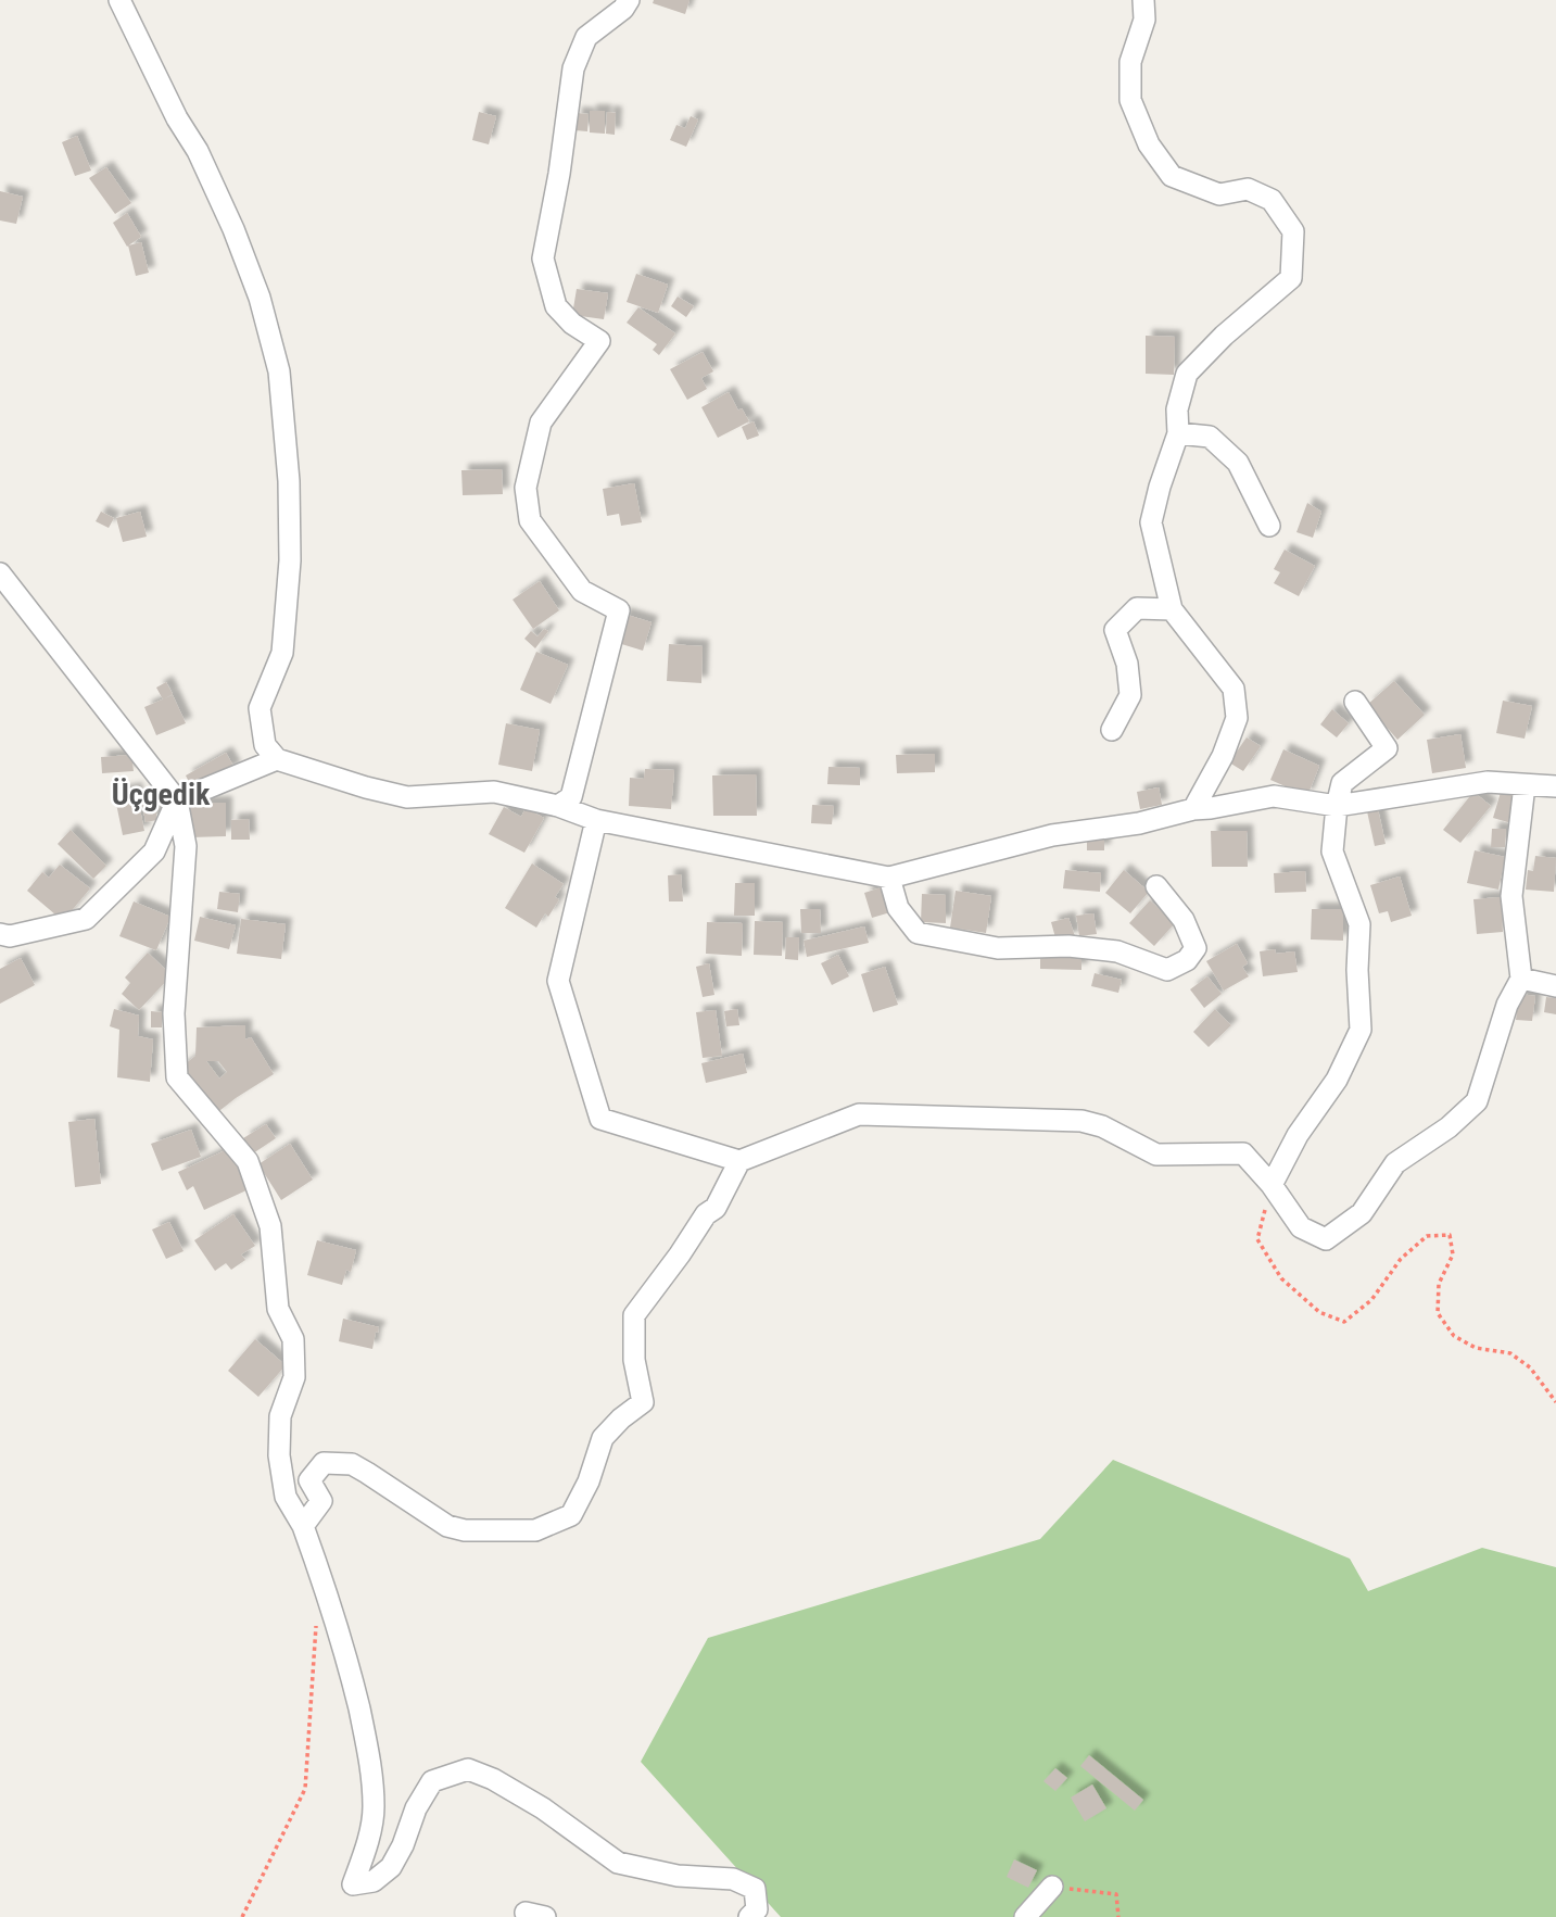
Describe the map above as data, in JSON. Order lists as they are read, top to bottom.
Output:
{
  "districts": ["Üçgedik"]
}
